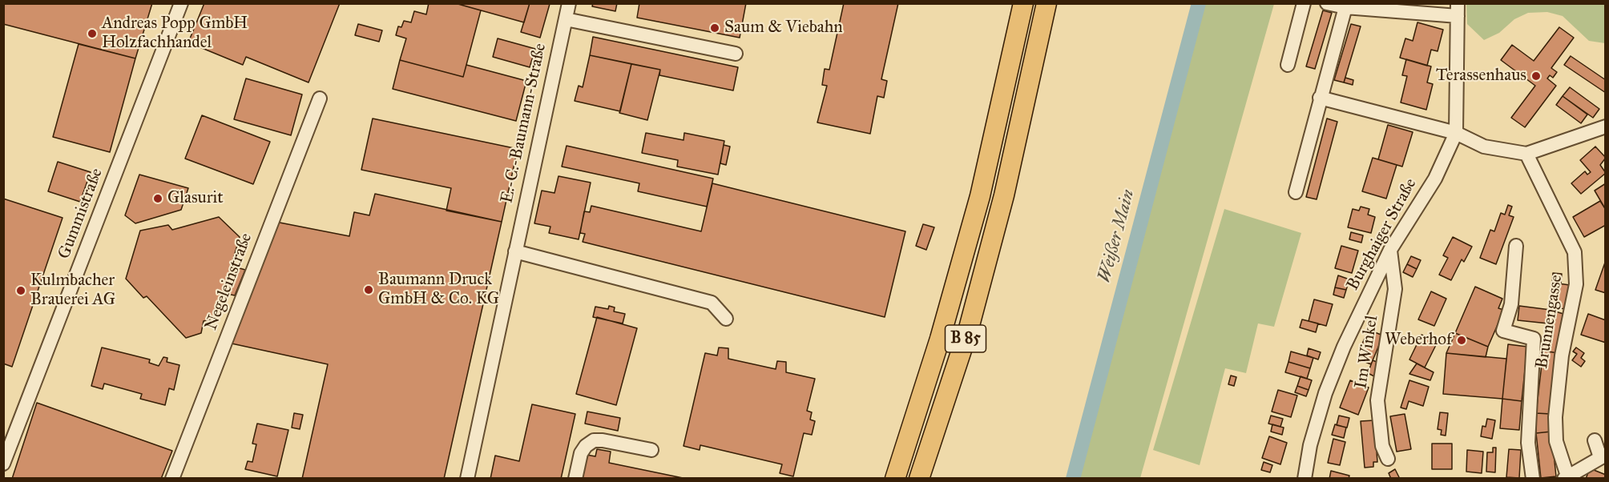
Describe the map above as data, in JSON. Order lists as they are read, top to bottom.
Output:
{
  "streets": {
    "highway": ["B 85"],
    "street": [
      "E.-C.-Baumann-Straße",
      "Gummistraße",
      "Burghaiger Straße",
      "Negeleinstraße",
      "Brunnengasse",
      "Im Winkel"
    ]
  },
  "crossings": [
    ["Burghaiger Straße", "Im Winkel"]
  ],
  "water": ["Weißer Main"],
  "places": [
    "Saum & Viebahn",
    "Andreas Popp GmbH Holzfachhandel",
    "Terassenhaus",
    "Glasurit",
    "Baumann Druck GmbH & Co. KG",
    "Kulmbacher Brauerei AG",
    "Weberhof"
  ]
}
